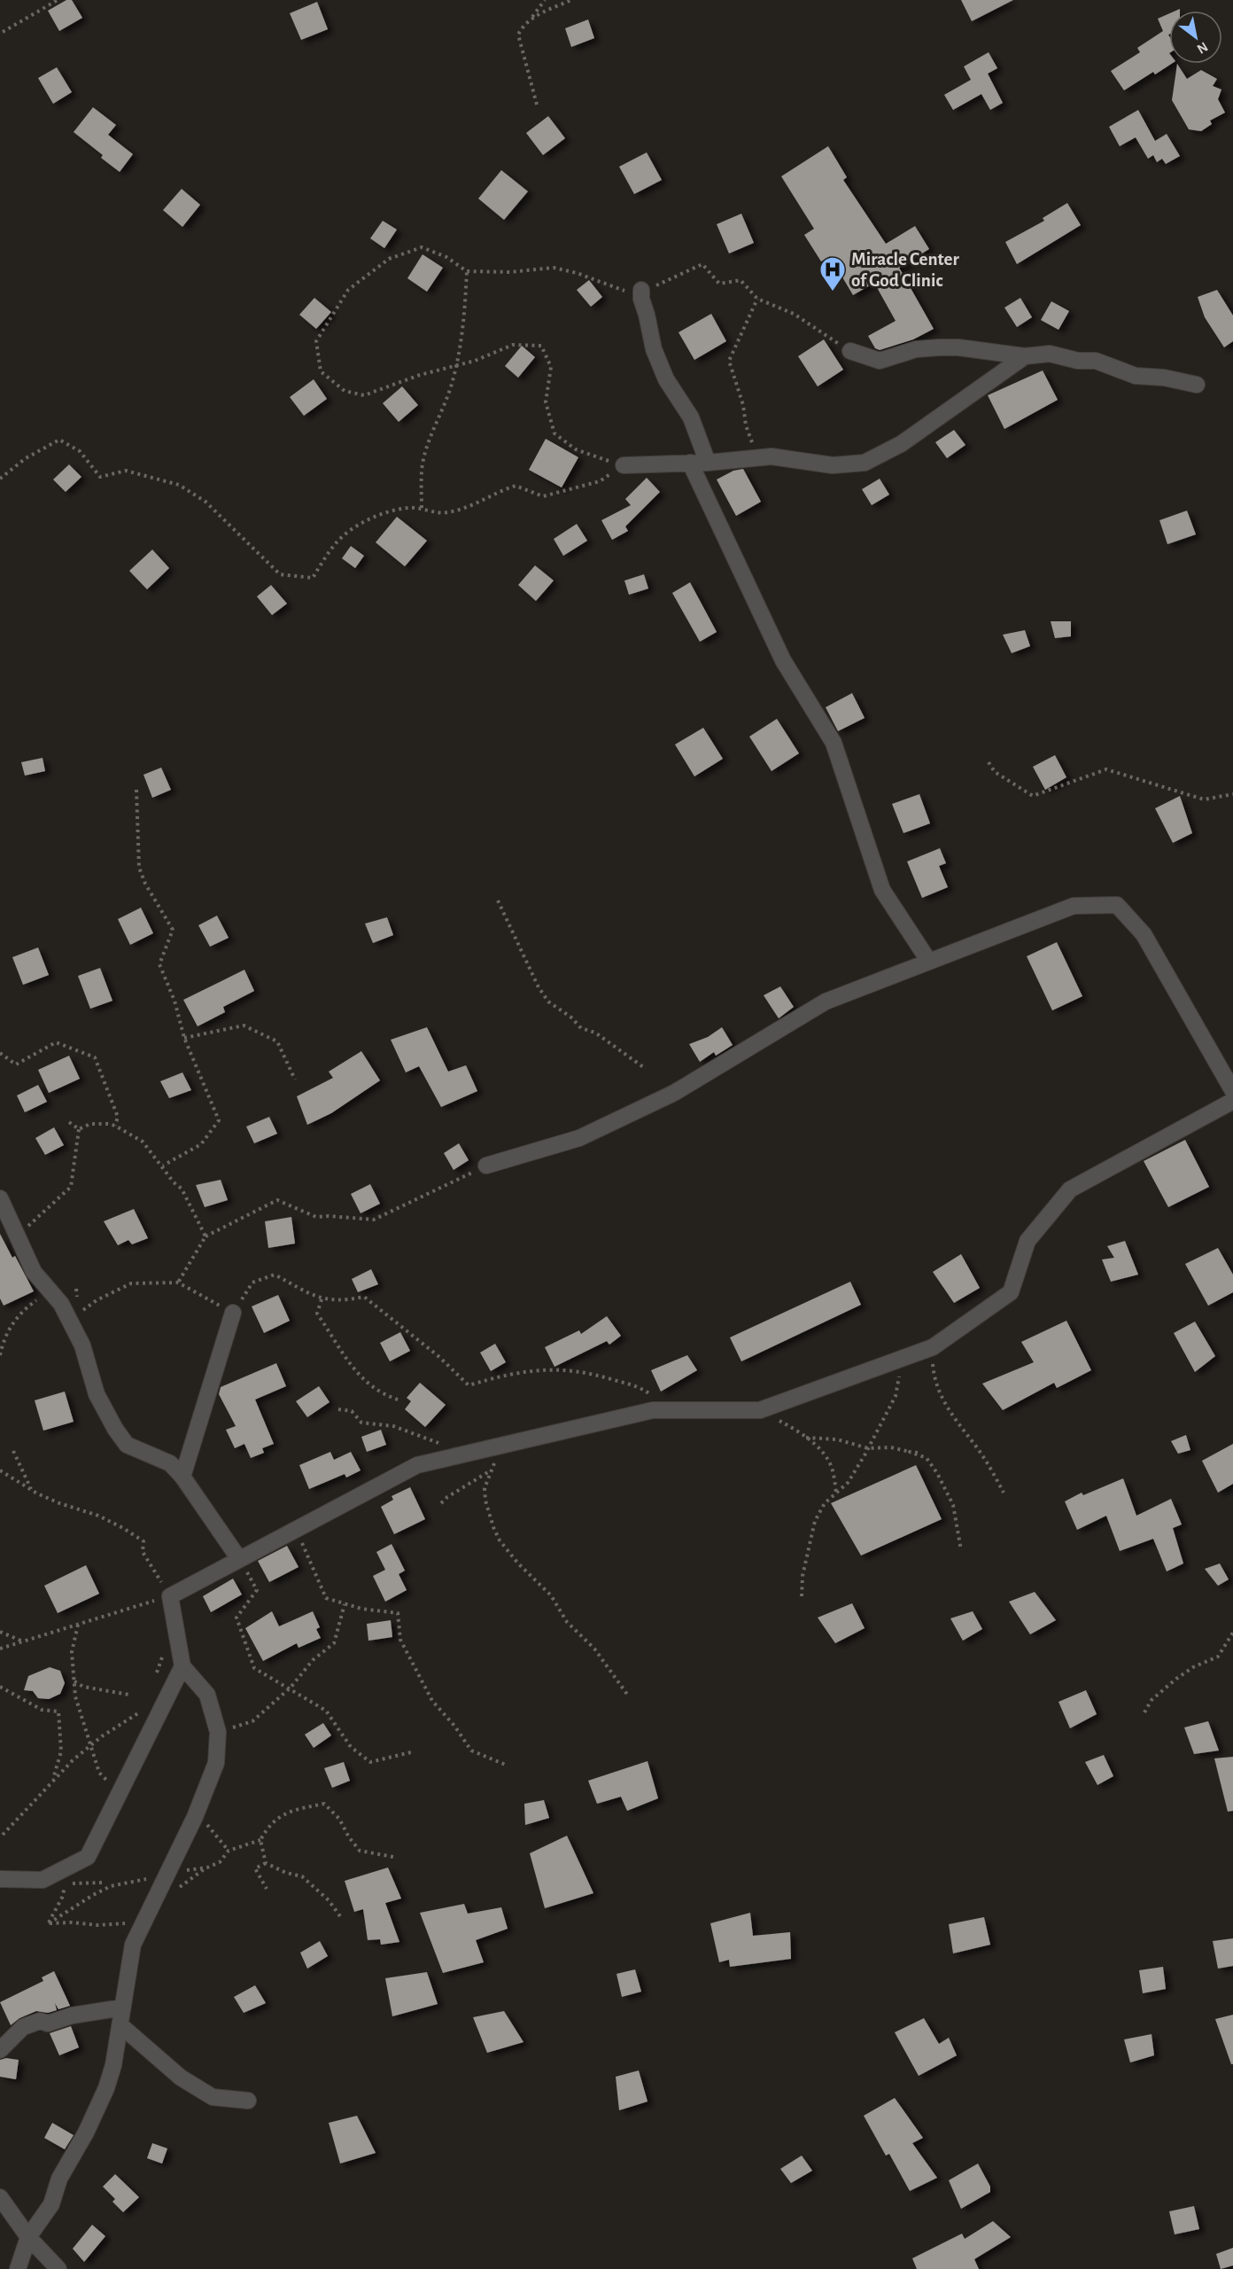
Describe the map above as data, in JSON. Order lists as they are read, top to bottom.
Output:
{
  "places": {
    "hospital": ["Miracle Center of God Clinic"]
  },
  "north": "bottom right"
}
